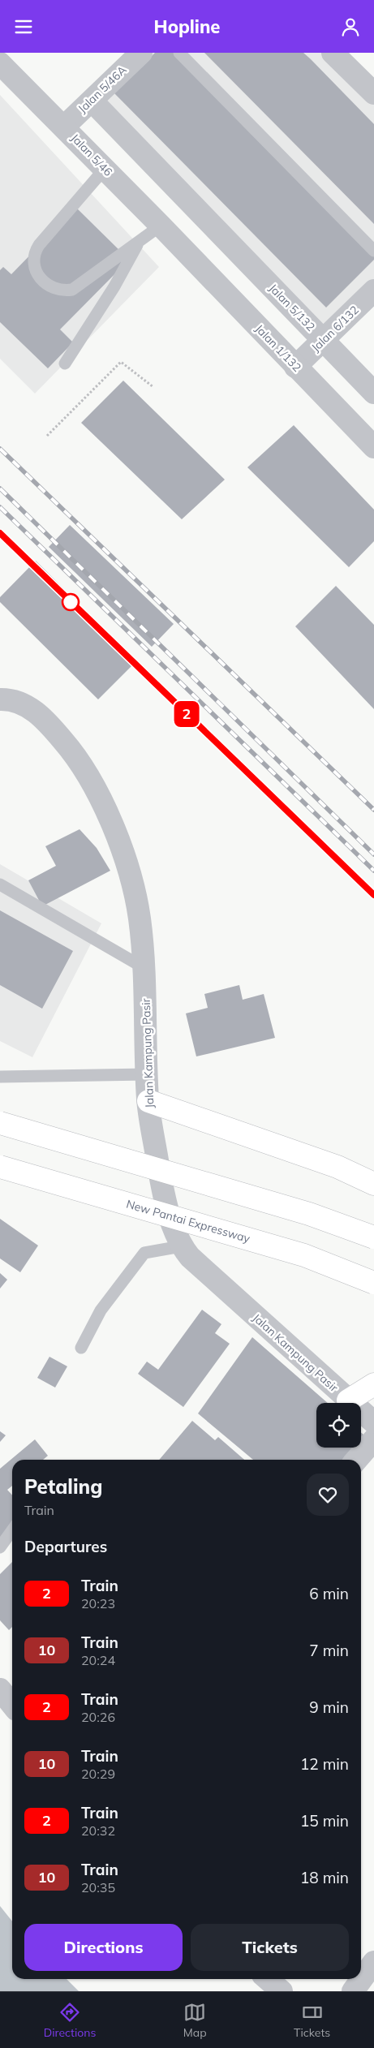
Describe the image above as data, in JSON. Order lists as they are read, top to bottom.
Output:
{
  "streets": {
    "highway": ["New Pantai Expressway"],
    "street": [
      "Jalan 5/46A",
      "Jalan 5/46",
      "Jalan 5/132",
      "Jalan 6/132",
      "Jalan 1/132",
      "Jalan Kampung Pasir"
    ]
  },
  "crossings": [
    ["Jalan 5/46A", "Jalan 5/46"],
    ["Jalan 5/46A", "Jalan 5/132"],
    ["Jalan 5/46", "Jalan 1/132"],
    ["Jalan 5/132", "Jalan 6/132"],
    ["Jalan 6/132", "Jalan 1/132"]
  ],
  "page": {
    "header": "Hopline",
    "on_map": "2",
    "heading": [
      ["Petaling", "Train"],
      "Departures"
    ],
    "list": [
      {
        "mark": "2",
        "name": "Train",
        "note": "20:23",
        "value": "6 min"
      },
      {
        "mark": "10",
        "name": "Train",
        "note": "20:24",
        "value": "7 min"
      },
      {
        "mark": "2",
        "name": "Train",
        "note": "20:26",
        "value": "9 min"
      },
      {
        "mark": "10",
        "name": "Train",
        "note": "20:29",
        "value": "12 min"
      },
      {
        "mark": "2",
        "name": "Train",
        "note": "20:32",
        "value": "15 min"
      },
      {
        "mark": "10",
        "name": "Train",
        "note": "20:35",
        "value": "18 min"
      }
    ],
    "buttons": ["Directions", "Tickets"],
    "tabs": ["Directions", "Map", "Tickets"]
  }
}
